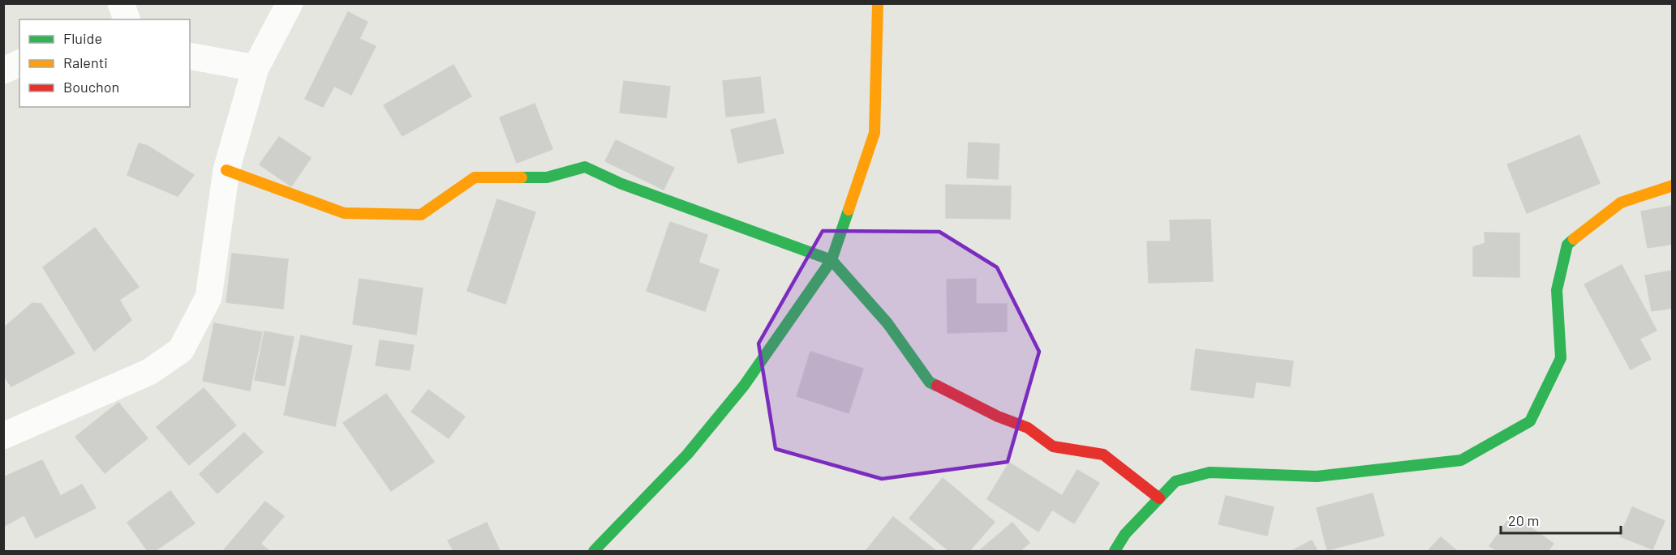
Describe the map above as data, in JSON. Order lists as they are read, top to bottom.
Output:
{
  "legend": ["Fluide", "Ralenti", "Bouchon"],
  "scale_bar": "20 m"
}
